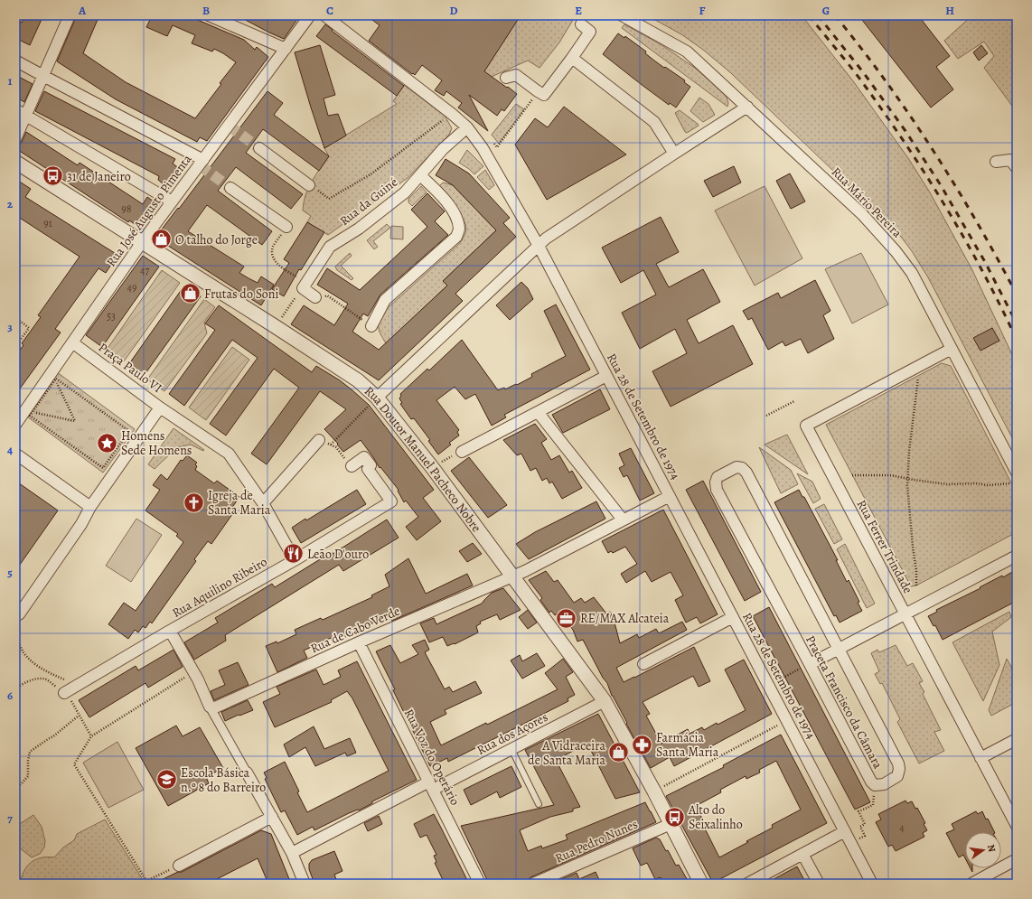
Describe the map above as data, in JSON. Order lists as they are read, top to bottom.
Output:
{
  "streets": {
    "street": [
      "Rua da Guiné",
      "Rua Mário Pereira",
      "Rua José Augusto Pimenta",
      "Praça Paulo VI",
      "Rua 28 de Setembro de 1974",
      "Rua Doutor Manuel Pacheco Nobre",
      "Rua Ferrer Trindade",
      "Rua Aquilino Ribeiro",
      "Rua de Cabo Verde",
      "Praceta Francisco da Câmara",
      "Rua dos Açores",
      "Rua Voz do Operário",
      "Rua Pedro Nunes"
    ]
  },
  "crossings": [
    ["Rua da Guiné", "Rua 28 de Setembro de 1974"],
    ["Rua Mário Pereira", "Rua Ferrer Trindade"],
    ["Rua José Augusto Pimenta", "Praça Paulo VI"],
    ["Rua José Augusto Pimenta", "Rua Doutor Manuel Pacheco Nobre"],
    ["Rua 28 de Setembro de 1974", "Rua de Cabo Verde"],
    ["Rua Doutor Manuel Pacheco Nobre", "Rua de Cabo Verde"],
    ["Rua Doutor Manuel Pacheco Nobre", "Rua dos Açores"],
    ["Rua Doutor Manuel Pacheco Nobre", "Rua Pedro Nunes"],
    ["Rua Aquilino Ribeiro", "Rua de Cabo Verde"],
    ["Rua Aquilino Ribeiro", "Rua dos Açores"],
    ["Rua de Cabo Verde", "Rua Voz do Operário"],
    ["Rua dos Açores", "Rua Voz do Operário"]
  ],
  "places": {
    "bus stop": ["31 de Janeiro", "Alto do Seixalinho"],
    "shop": ["O talho do Jorge", "Frutas do Soni", "A Vidraceira de Santa Maria"],
    "place": ["Homens Sede Homens"],
    "church": ["Igreja de Santa Maria"],
    "restaurant": ["Leão D'ouro"],
    "office": ["RE/MAX Alcateia"],
    "pharmacy": ["Farmácia Santa Maria"],
    "school or university": ["Escola Básica n.º 8 do Barreiro"]
  },
  "house_numbers": [
    "98",
    "91",
    "47",
    "49",
    "53",
    "4"
  ],
  "north": "right",
  "grid": {
    "columns": [
      "A",
      "B",
      "C",
      "D",
      "E",
      "F",
      "G",
      "H"
    ],
    "rows": [
      "1",
      "2",
      "3",
      "4",
      "5",
      "6",
      "7"
    ]
  }
}
